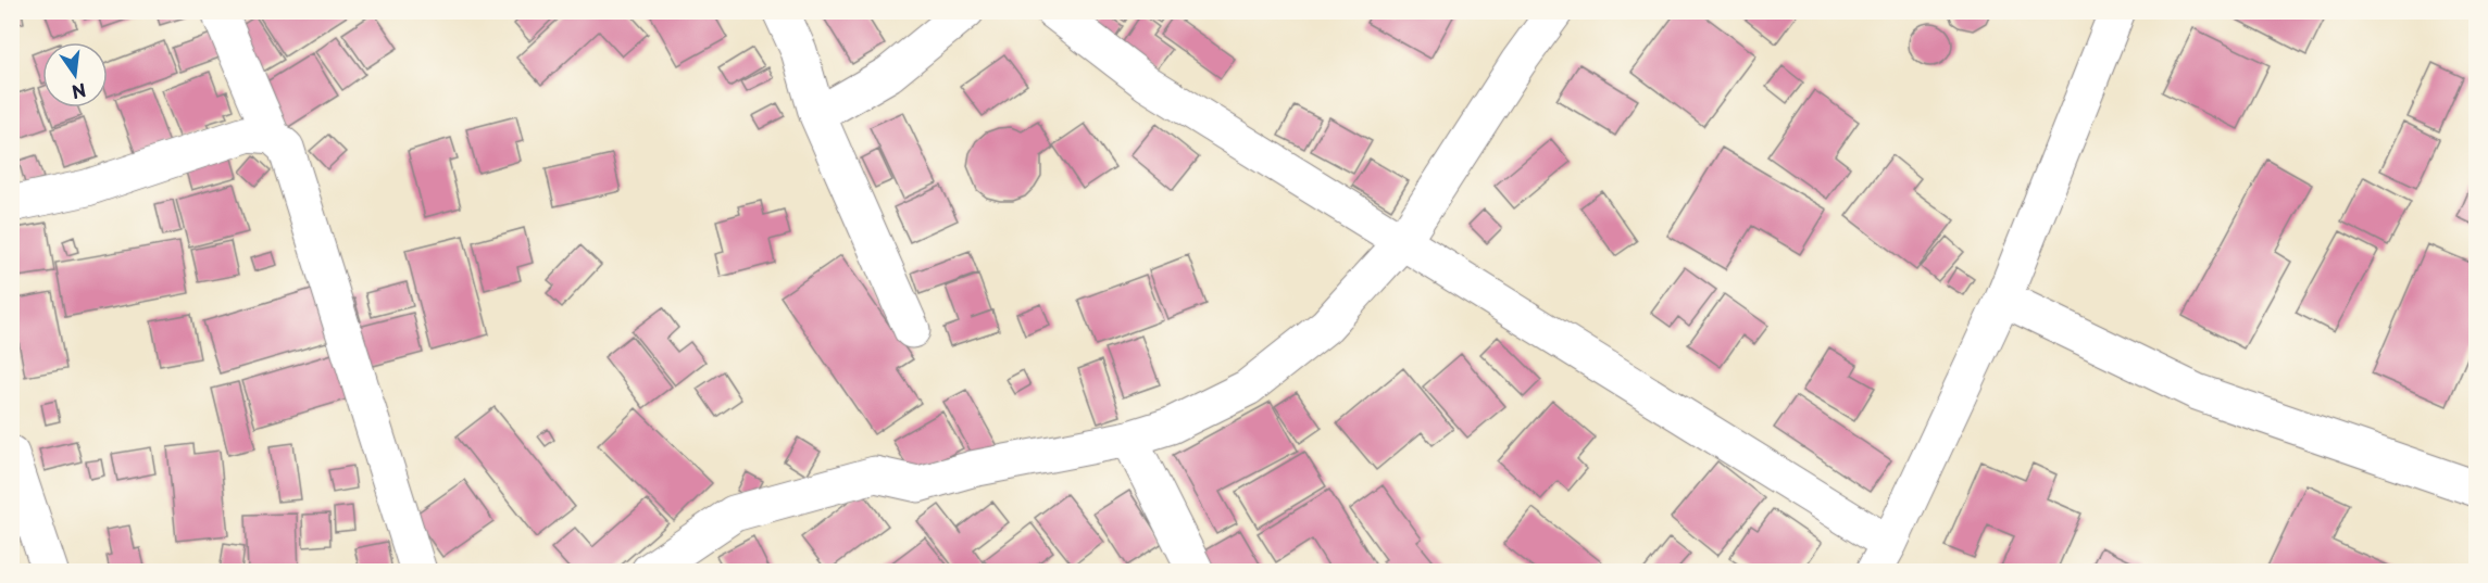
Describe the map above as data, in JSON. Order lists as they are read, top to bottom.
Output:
{
  "north": "bottom"
}
